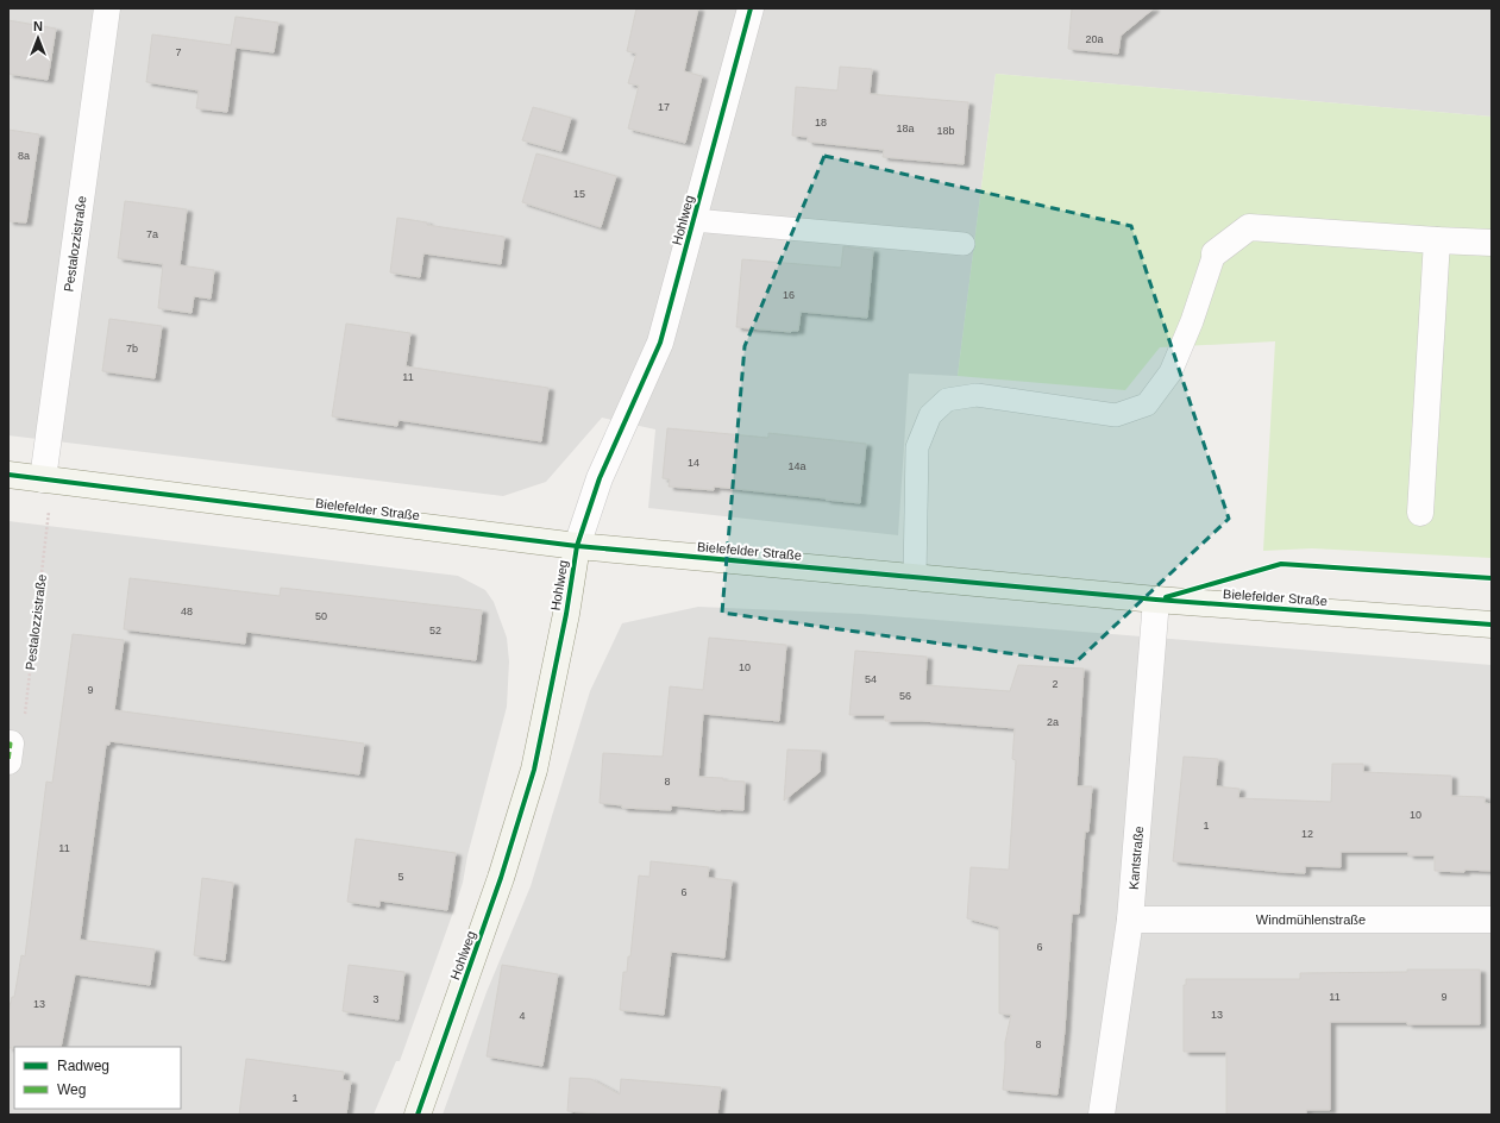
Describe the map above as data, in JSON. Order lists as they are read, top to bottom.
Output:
{
  "streets": {
    "main road": ["Hohlweg", "Bielefelder Straße"],
    "street": ["Pestalozzistraße", "Kantstraße", "Windmühlenstraße"]
  },
  "crossings": [
    ["Hohlweg", "Bielefelder Straße"],
    ["Pestalozzistraße", "Bielefelder Straße"],
    ["Bielefelder Straße", "Kantstraße"],
    ["Kantstraße", "Windmühlenstraße"]
  ],
  "house_numbers": [
    "20a",
    "7",
    "17",
    "18",
    "18a",
    "18b",
    "8a",
    "15",
    "7a",
    "16",
    "7b",
    "11",
    "14",
    "14a",
    "48",
    "50",
    "52",
    "10",
    "54",
    "2",
    "9",
    "56",
    "2a",
    "8",
    "10",
    "1",
    "12",
    "11",
    "5",
    "6",
    "6",
    "11",
    "9",
    "3",
    "13",
    "13",
    "4",
    "8",
    "1"
  ],
  "legend": ["Radweg", "Weg"],
  "north": "top"
}
